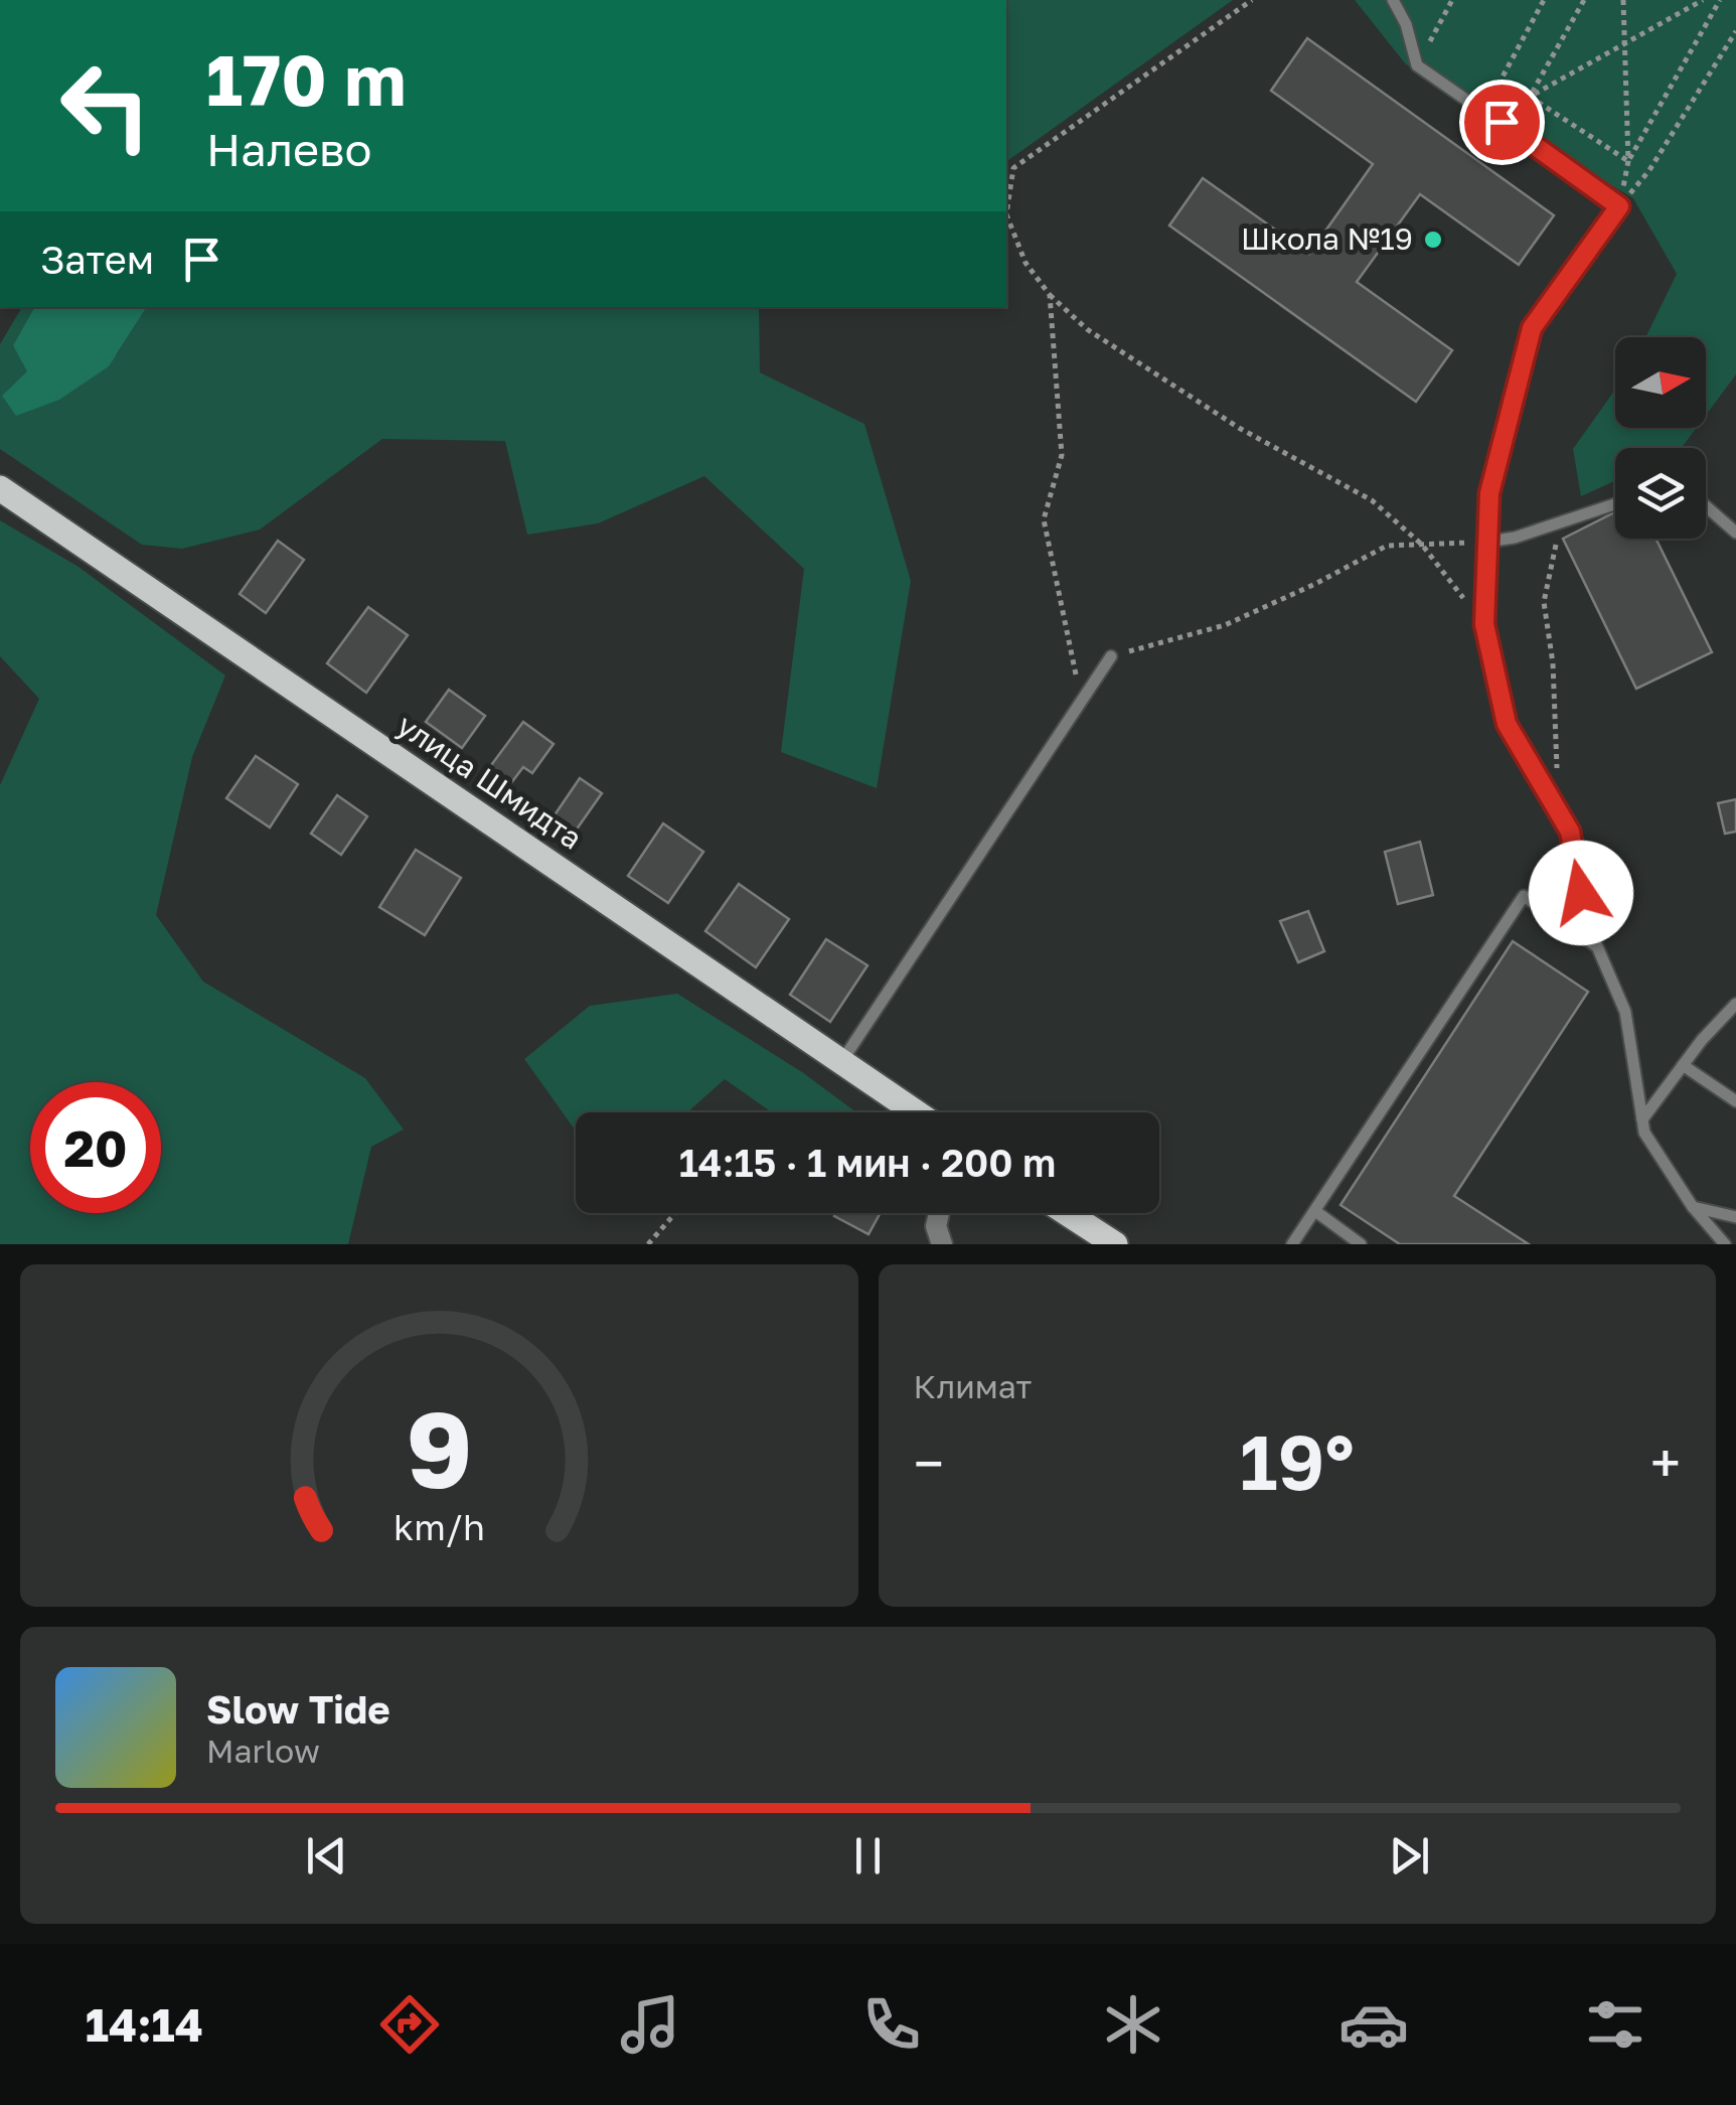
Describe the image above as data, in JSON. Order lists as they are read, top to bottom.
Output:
{
  "streets": {
    "main road": ["улица Шмидта"]
  },
  "places": ["Школа №19"],
  "north": "right",
  "page": {
    "turn": ["170 m", "Налево"],
    "then": "Затем",
    "limit": "20",
    "trip": "14:15 · 1 мин · 200 m",
    "tile": "Климат",
    "heat": ["−", "19°", "+"],
    "song": ["Slow Tide", "Marlow"],
    "tabs": "14:14",
    "gauge": ["9", "km/h"]
  }
}
